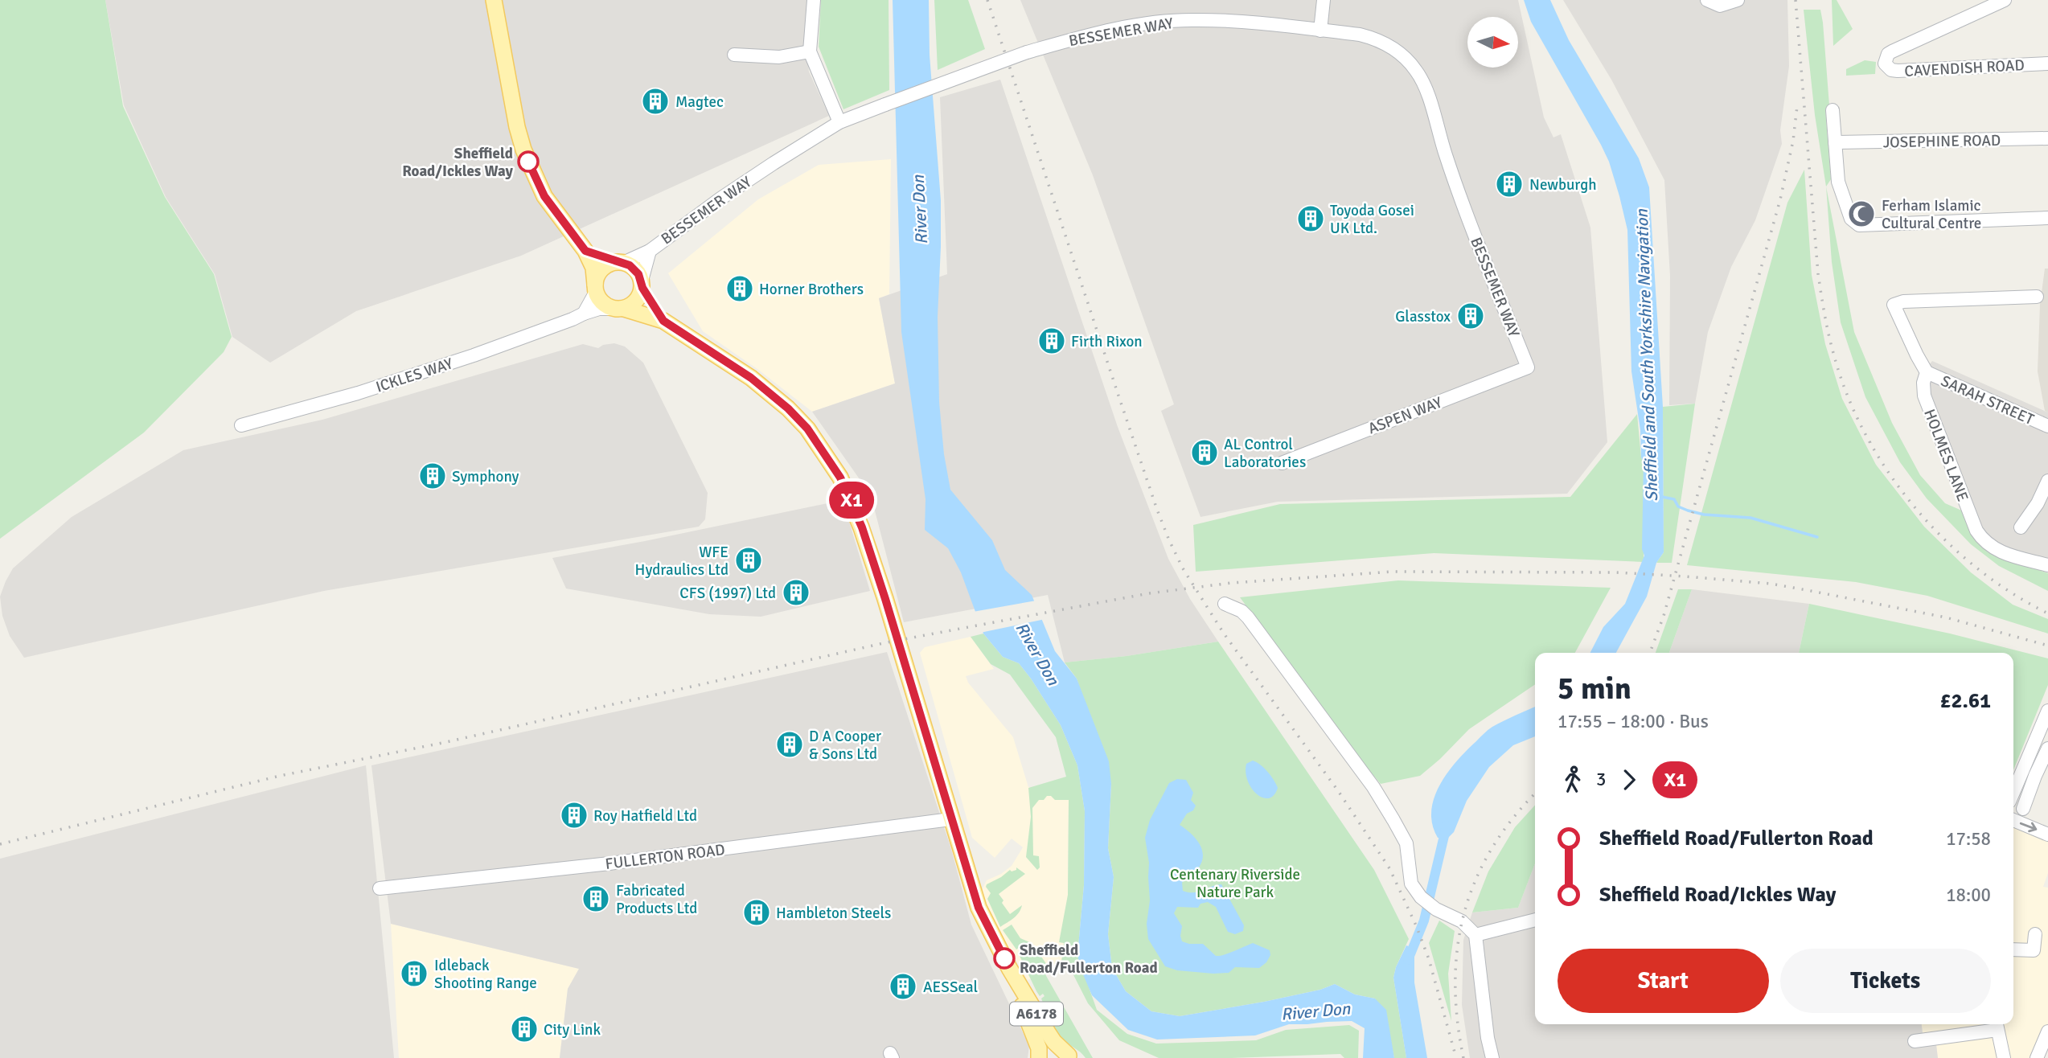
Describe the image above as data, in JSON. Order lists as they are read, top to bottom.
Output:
{
  "streets": {
    "main road": ["A6178"],
    "street": [
      "BESSEMER WAY",
      "CAVENDISH ROAD",
      "JOSEPHINE ROAD",
      "ICKLES WAY",
      "SARAH STREET",
      "ASPEN WAY",
      "HOLMES LANE",
      "FULLERTON ROAD"
    ]
  },
  "crossings": [
    ["BESSEMER WAY", "ICKLES WAY"],
    ["BESSEMER WAY", "ASPEN WAY"],
    ["BESSEMER WAY", "A6178"],
    ["ICKLES WAY", "A6178"],
    ["SARAH STREET", "HOLMES LANE"],
    ["FULLERTON ROAD", "A6178"]
  ],
  "water": ["River Don", "Sheffield and South Yorkshire Navigation"],
  "parks": ["Centenary Riverside Nature Park"],
  "places": {
    "building": [
      "Magtec",
      "Newburgh",
      "Toyoda Gosei UK Ltd.",
      "Horner Brothers",
      "Glasstox",
      "Firth Rixon",
      "AL Control Laboratories",
      "Symphony",
      "WFE Hydraulics Ltd",
      "CFS (1997) Ltd",
      "D A Cooper & Sons Ltd",
      "Roy Hatfield Ltd",
      "Fabricated Products Ltd",
      "Hambleton Steels",
      "Idleback Shooting Range",
      "AESSeal",
      "City Link"
    ],
    "other": ["Sheffield Road/Ickles Way", "Sheffield Road/Fullerton Road"],
    "mosque": ["Ferham Islamic Cultural Centre"]
  },
  "lines": ["bus line X1"],
  "north": "right",
  "page": {
    "on_map": "X1",
    "heading": ["5 min", "17:55 – 18:00 · Bus", "£2.61"],
    "legs": ["3", "X1"],
    "list": [
      {
        "name": "Sheffield Road/Fullerton Road",
        "value": "17:58"
      },
      {
        "name": "Sheffield Road/Ickles Way",
        "value": "18:00"
      }
    ],
    "buttons": ["Start", "Tickets"]
  }
}
